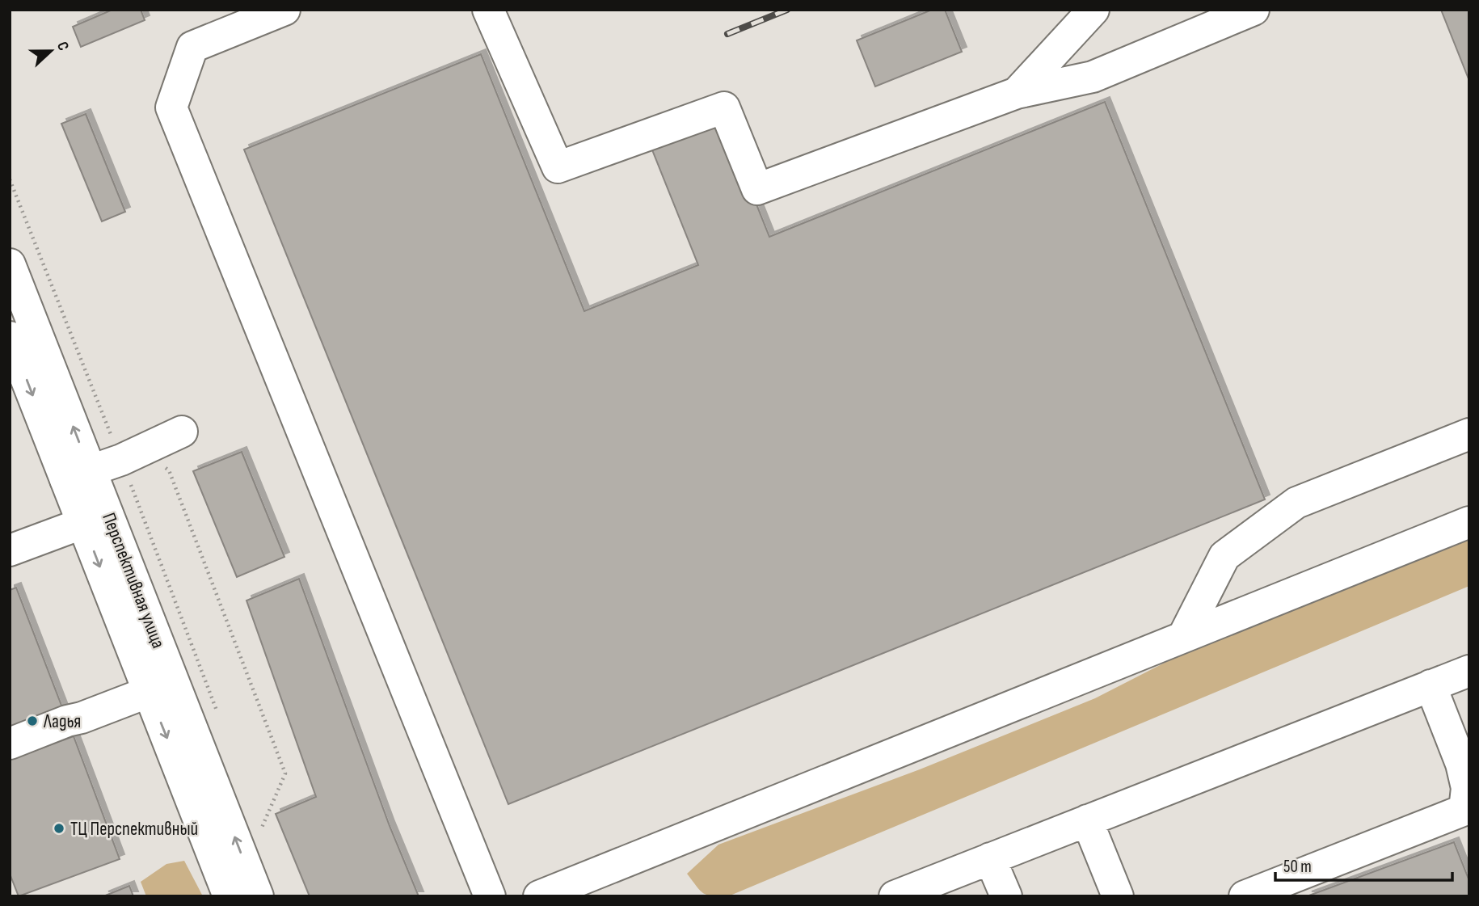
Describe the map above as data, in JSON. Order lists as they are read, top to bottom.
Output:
{
  "streets": {
    "main road": ["Перспективная улица"]
  },
  "places": ["Ладья", "ТЦ Перспективный"],
  "scale_bar": "50 m",
  "north": "right"
}
